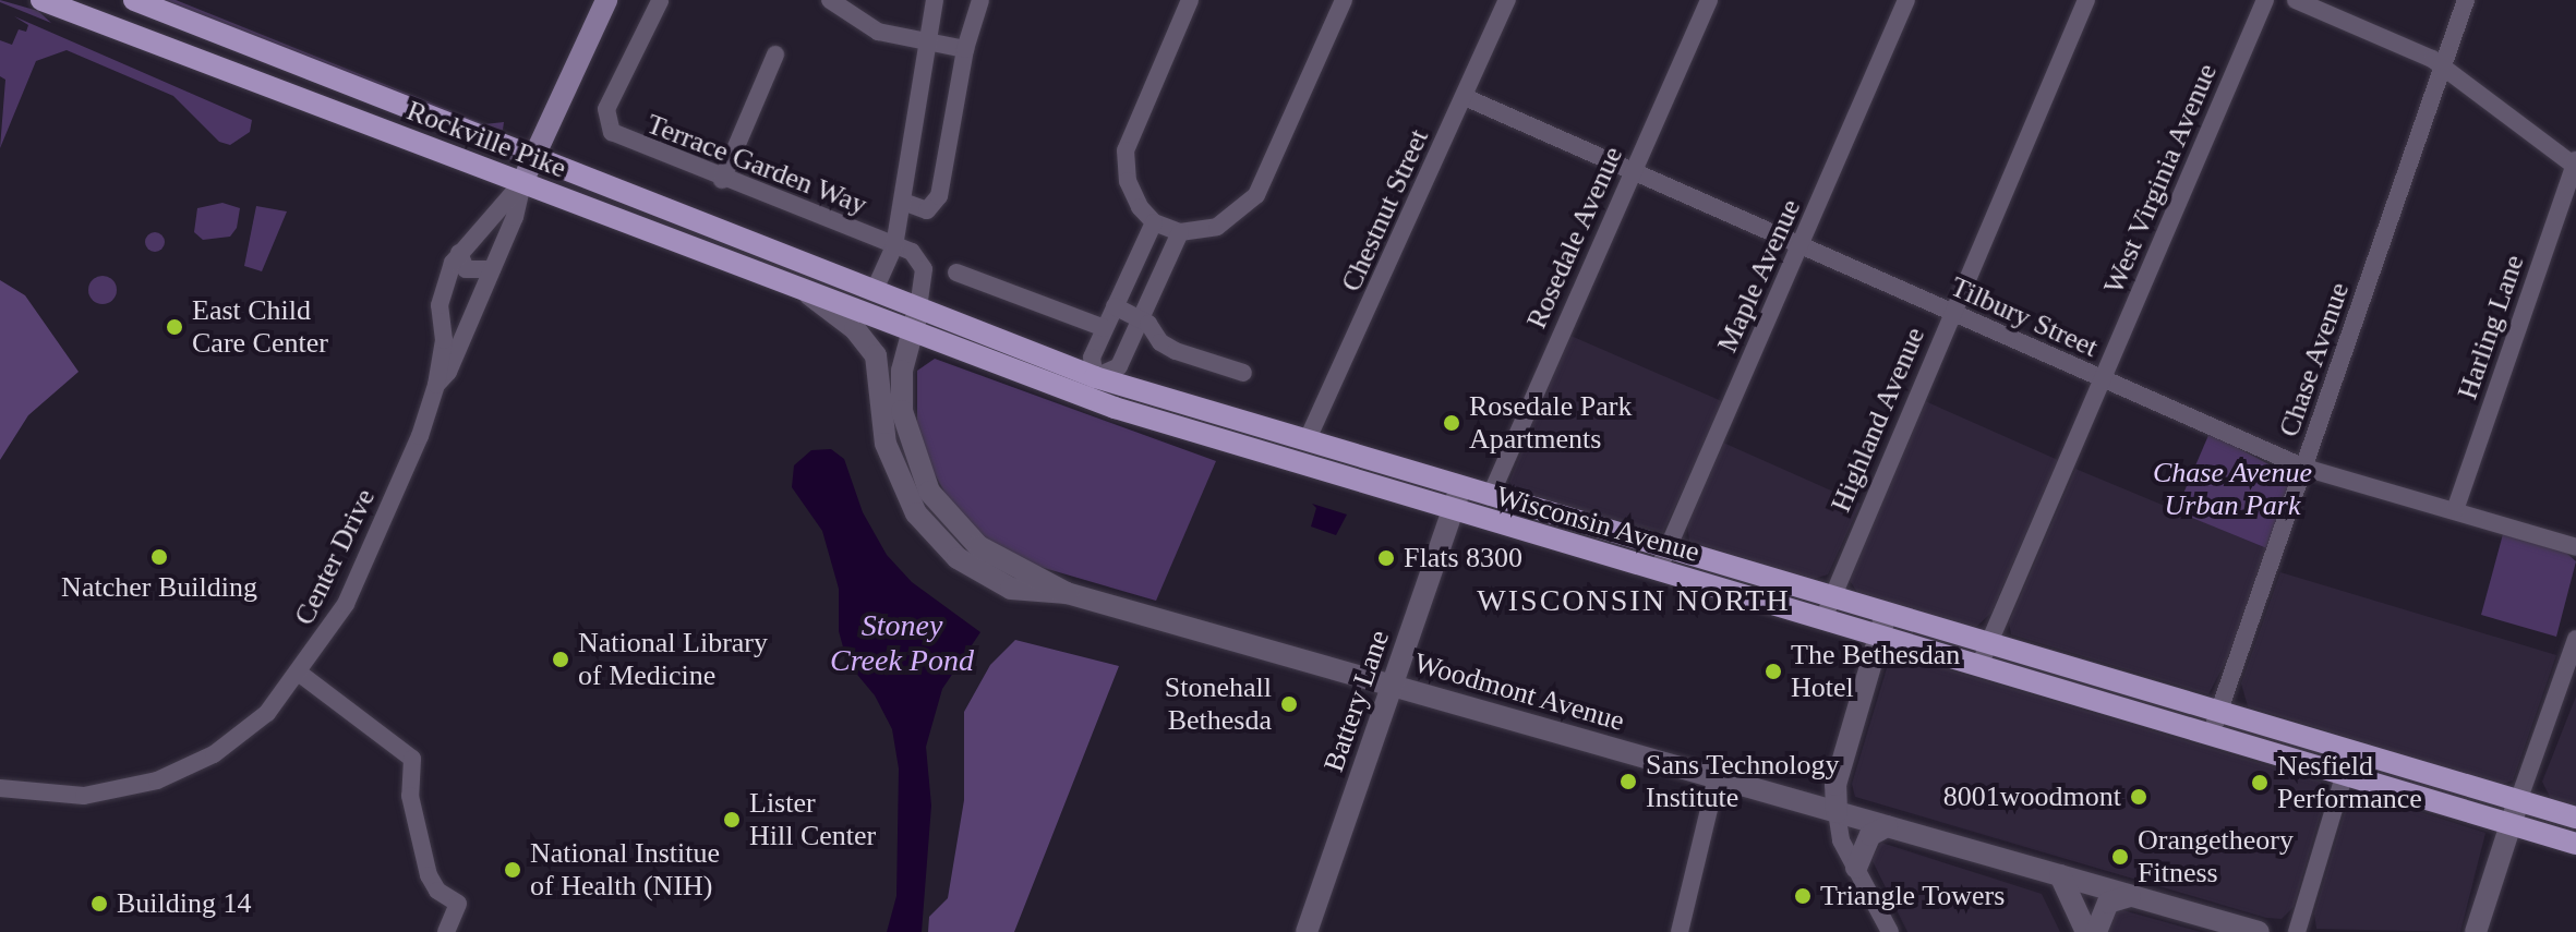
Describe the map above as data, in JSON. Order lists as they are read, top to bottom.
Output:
{
  "streets": {
    "main road": ["Rockville Pike", "Wisconsin Avenue"],
    "street": [
      "Terrace Garden Way",
      "West Virginia Avenue",
      "Chestnut Street",
      "Rosedale Avenue",
      "Maple Avenue",
      "Tilbury Street",
      "Harling Lane",
      "Chase Avenue",
      "Highland Avenue",
      "Center Drive",
      "Woodmont Avenue",
      "Battery Lane"
    ]
  },
  "crossings": [
    ["Rockville Pike", "Wisconsin Avenue"],
    ["Rockville Pike", "Center Drive"],
    ["Rockville Pike", "Woodmont Avenue"],
    ["West Virginia Avenue", "Tilbury Street"],
    ["West Virginia Avenue", "Wisconsin Avenue"],
    ["Chestnut Street", "Tilbury Street"],
    ["Chestnut Street", "Wisconsin Avenue"],
    ["Rosedale Avenue", "Tilbury Street"],
    ["Rosedale Avenue", "Wisconsin Avenue"],
    ["Maple Avenue", "Tilbury Street"],
    ["Maple Avenue", "Wisconsin Avenue"],
    ["Tilbury Street", "Harling Lane"],
    ["Tilbury Street", "Chase Avenue"],
    ["Tilbury Street", "Highland Avenue"],
    ["Chase Avenue", "Wisconsin Avenue"],
    ["Highland Avenue", "Wisconsin Avenue"],
    ["Wisconsin Avenue", "Woodmont Avenue"],
    ["Wisconsin Avenue", "Battery Lane"],
    ["Woodmont Avenue", "Battery Lane"]
  ],
  "districts": ["WISCONSIN NORTH"],
  "water": ["Stoney Creek Pond"],
  "parks": ["Chase Avenue Urban Park"],
  "places": [
    "East Child Care Center",
    "Rosedale Park Apartments",
    "Natcher Building",
    "Flats 8300",
    "National Library of Medicine",
    "The Bethesdan Hotel",
    "Stonehall Bethesda",
    "Sans Technology Institute",
    "Nesfield Performance",
    "8001woodmont",
    "Lister Hill Center",
    "Orangetheory Fitness",
    "National Institue of Health (NIH)",
    "Triangle Towers",
    "Building 14"
  ]
}
